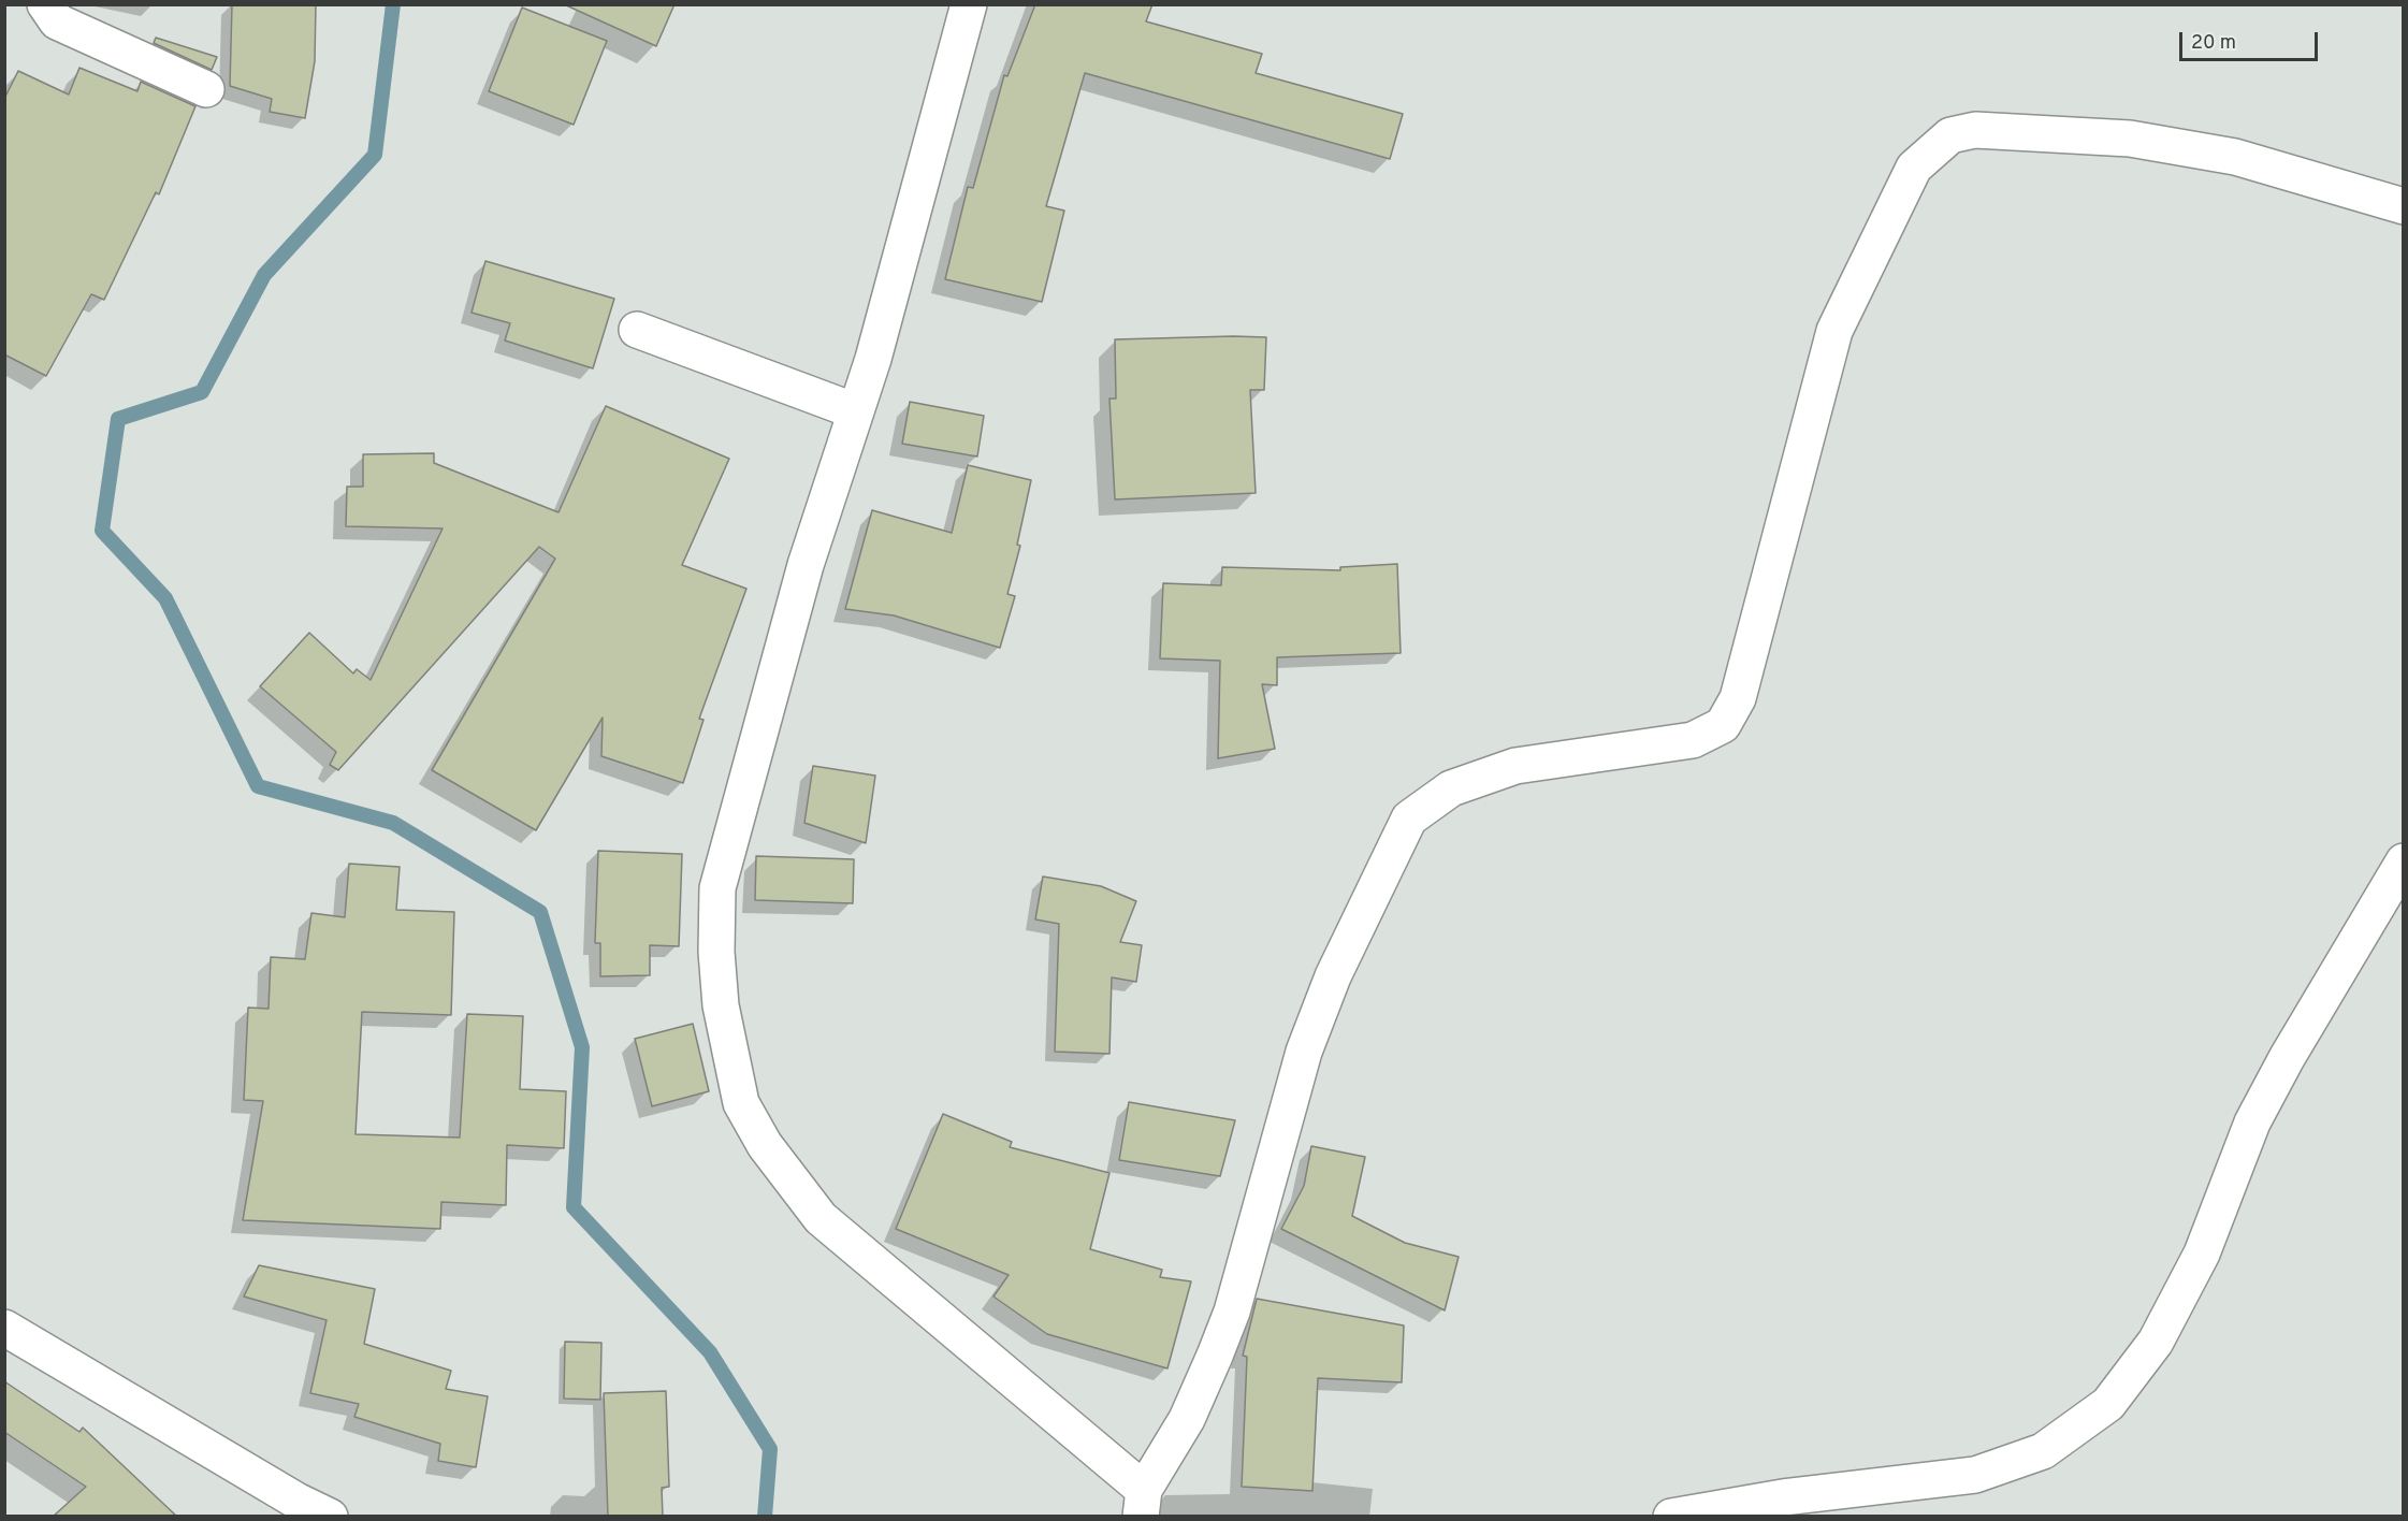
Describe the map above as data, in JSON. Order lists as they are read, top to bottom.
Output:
{
  "scale_bar": "20 m"
}
